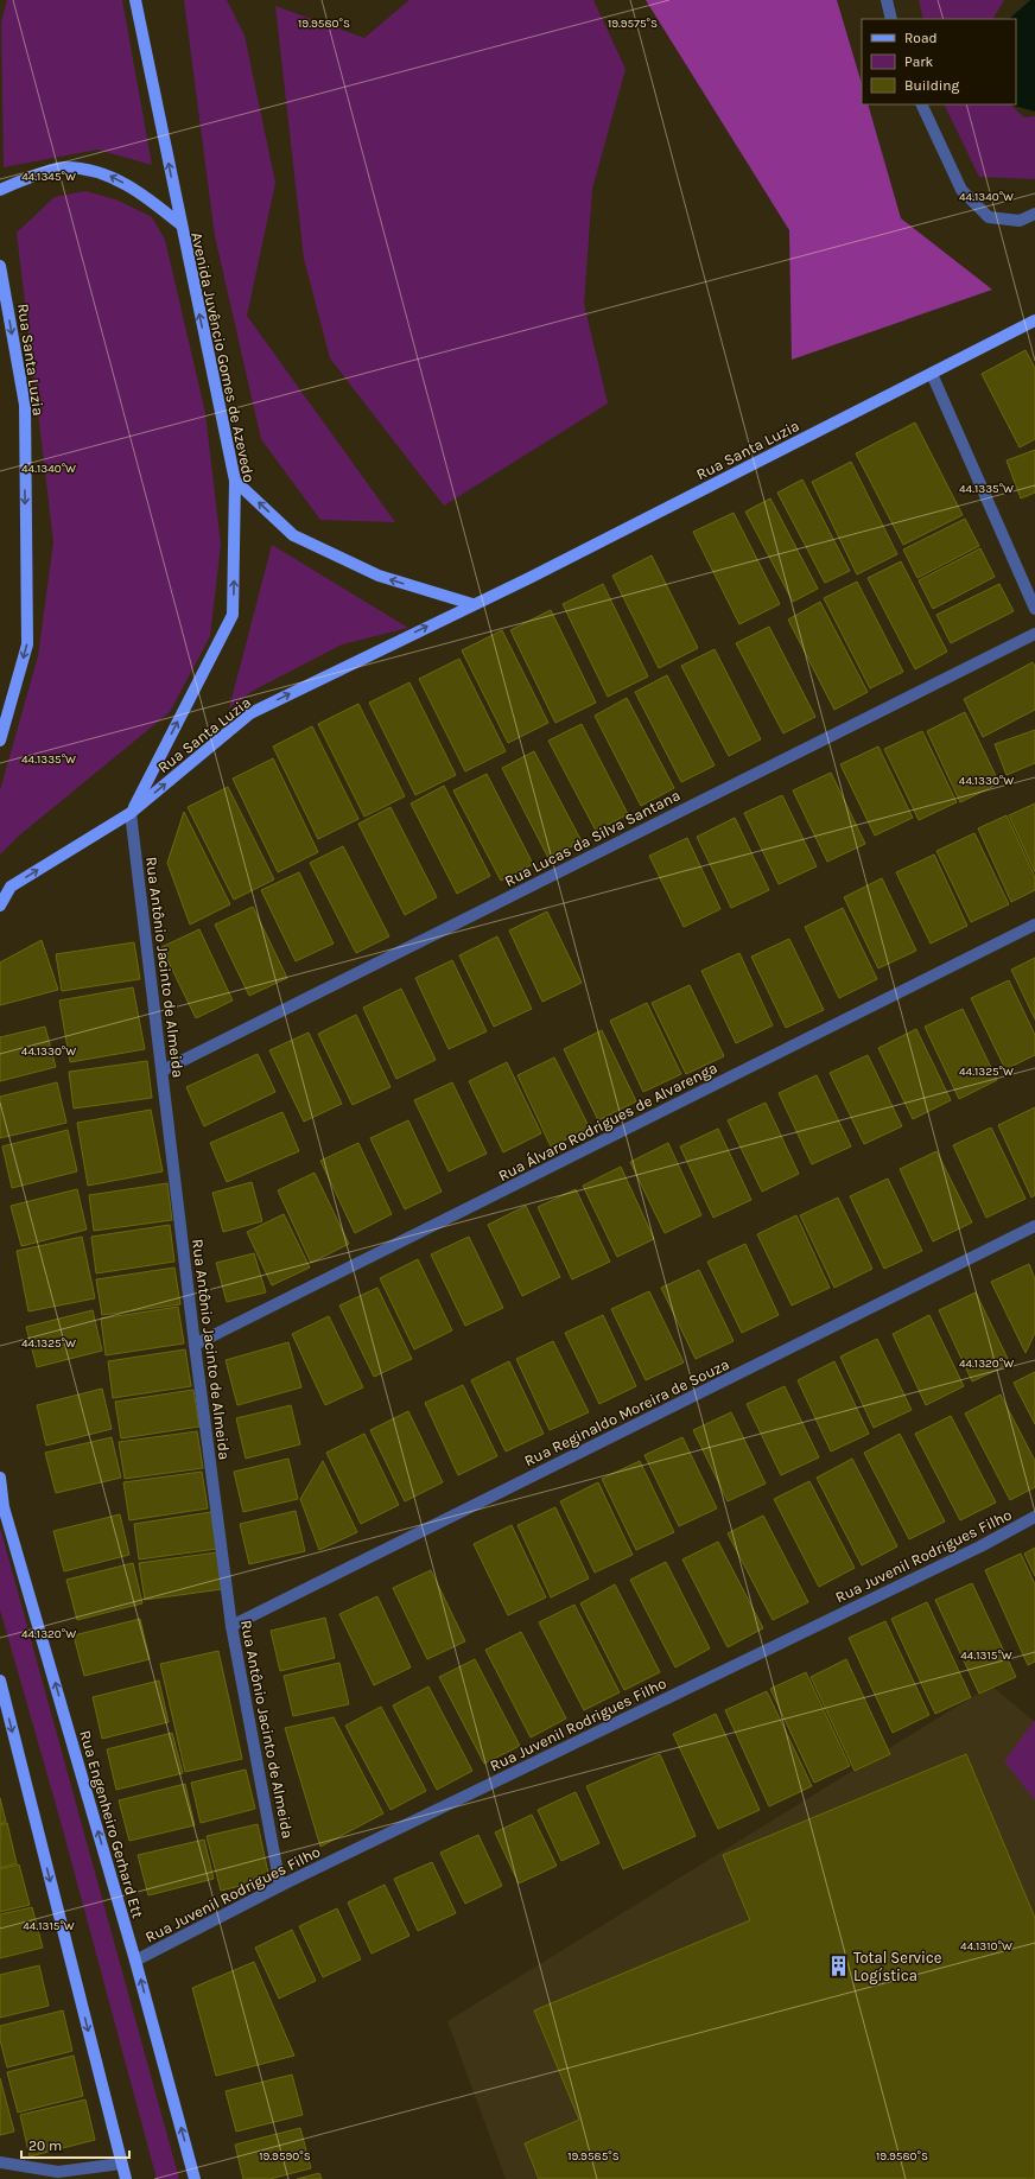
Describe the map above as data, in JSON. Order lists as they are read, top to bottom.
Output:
{
  "streets": {
    "main road": ["Avenida Juvêncio Gomes de Azevedo", "Rua Santa Luzia", "Rua Engenheiro Gerhard Ett"],
    "street": [
      "Rua Lucas da Silva Santana",
      "Rua Antônio Jacinto de Almeida",
      "Rua Álvaro Rodrigues de Alvarenga",
      "Rua Reginaldo Moreira de Souza",
      "Rua Juvenil Rodrigues Filho"
    ]
  },
  "crossings": [
    ["Avenida Juvêncio Gomes de Azevedo", "Rua Santa Luzia"],
    ["Avenida Juvêncio Gomes de Azevedo", "Rua Antônio Jacinto de Almeida"],
    ["Rua Santa Luzia", "Rua Antônio Jacinto de Almeida"],
    ["Rua Lucas da Silva Santana", "Rua Antônio Jacinto de Almeida"],
    ["Rua Antônio Jacinto de Almeida", "Rua Álvaro Rodrigues de Alvarenga"],
    ["Rua Antônio Jacinto de Almeida", "Rua Reginaldo Moreira de Souza"],
    ["Rua Antônio Jacinto de Almeida", "Rua Juvenil Rodrigues Filho"],
    ["Rua Juvenil Rodrigues Filho", "Rua Engenheiro Gerhard Ett"]
  ],
  "one_way": ["Avenida Juvêncio Gomes de Azevedo"],
  "places": {
    "building": ["Total Service Logística"]
  },
  "legend": ["Road", "Park", "Building"],
  "scale_bar": "20 m",
  "coordinates": [
    "19.9580°S",
    "19.9575°S",
    "44.1345°W",
    "44.1340°W",
    "44.1335°W",
    "44.1330°W",
    "44.1325°W",
    "44.1320°W",
    "44.1315°W",
    "44.1310°W",
    "19.9590°S",
    "19.9585°S"
  ]
}
